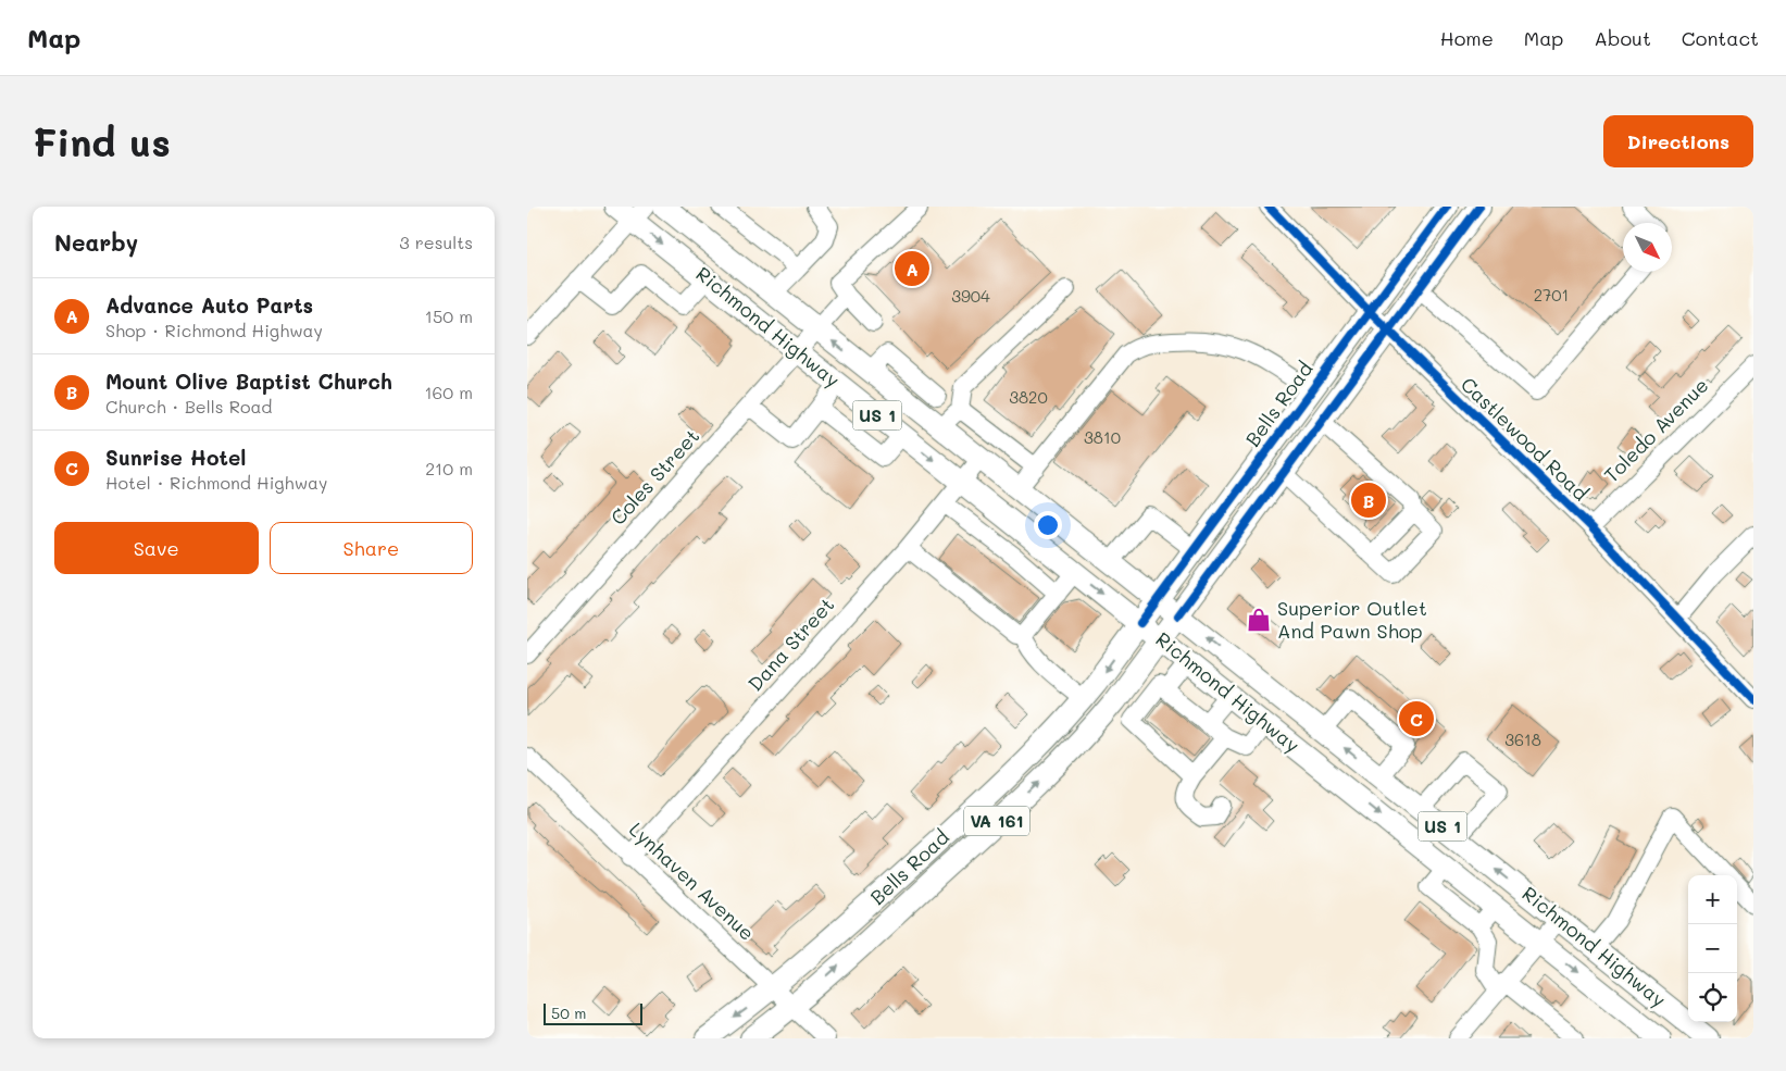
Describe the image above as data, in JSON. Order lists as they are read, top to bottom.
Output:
{
  "streets": {
    "main road": [
      "Richmond Highway",
      "Bells Road",
      "US 1",
      "VA 161"
    ],
    "street": [
      "Toledo Avenue",
      "Castlewood Road",
      "Coles Street",
      "Dana Street",
      "Lynhaven Avenue"
    ]
  },
  "crossings": [
    ["Richmond Highway", "Bells Road"],
    ["Richmond Highway", "Coles Street"],
    ["Richmond Highway", "Dana Street"],
    ["Bells Road", "Castlewood Road"],
    ["Bells Road", "Lynhaven Avenue"],
    ["Toledo Avenue", "Castlewood Road"],
    ["Dana Street", "Lynhaven Avenue"]
  ],
  "places": {
    "shop": ["Superior Outlet And Pawn Shop"]
  },
  "house_numbers": [
    "2701",
    "3904",
    "3820",
    "3810",
    "3618"
  ],
  "scale_bar": "50 m",
  "north": "bottom right",
  "page": {
    "header": "Map",
    "nav": [
      "Home",
      "Map",
      "About",
      "Contact"
    ],
    "buttons": [
      "Directions",
      ["Save", "Share"]
    ],
    "title": "Find us",
    "heading": ["Nearby", "3 results"],
    "pins": ["A", "B", "C"],
    "list": [
      {
        "mark": "A",
        "name": "Advance Auto Parts",
        "note": "Shop · Richmond Highway",
        "value": "150 m"
      },
      {
        "mark": "B",
        "name": "Mount Olive Baptist Church",
        "note": "Church · Bells Road",
        "value": "160 m"
      },
      {
        "mark": "C",
        "name": "Sunrise Hotel",
        "note": "Hotel · Richmond Highway",
        "value": "210 m"
      }
    ],
    "map_buttons": ["+", "−"],
    "scale": "50 m"
  }
}
